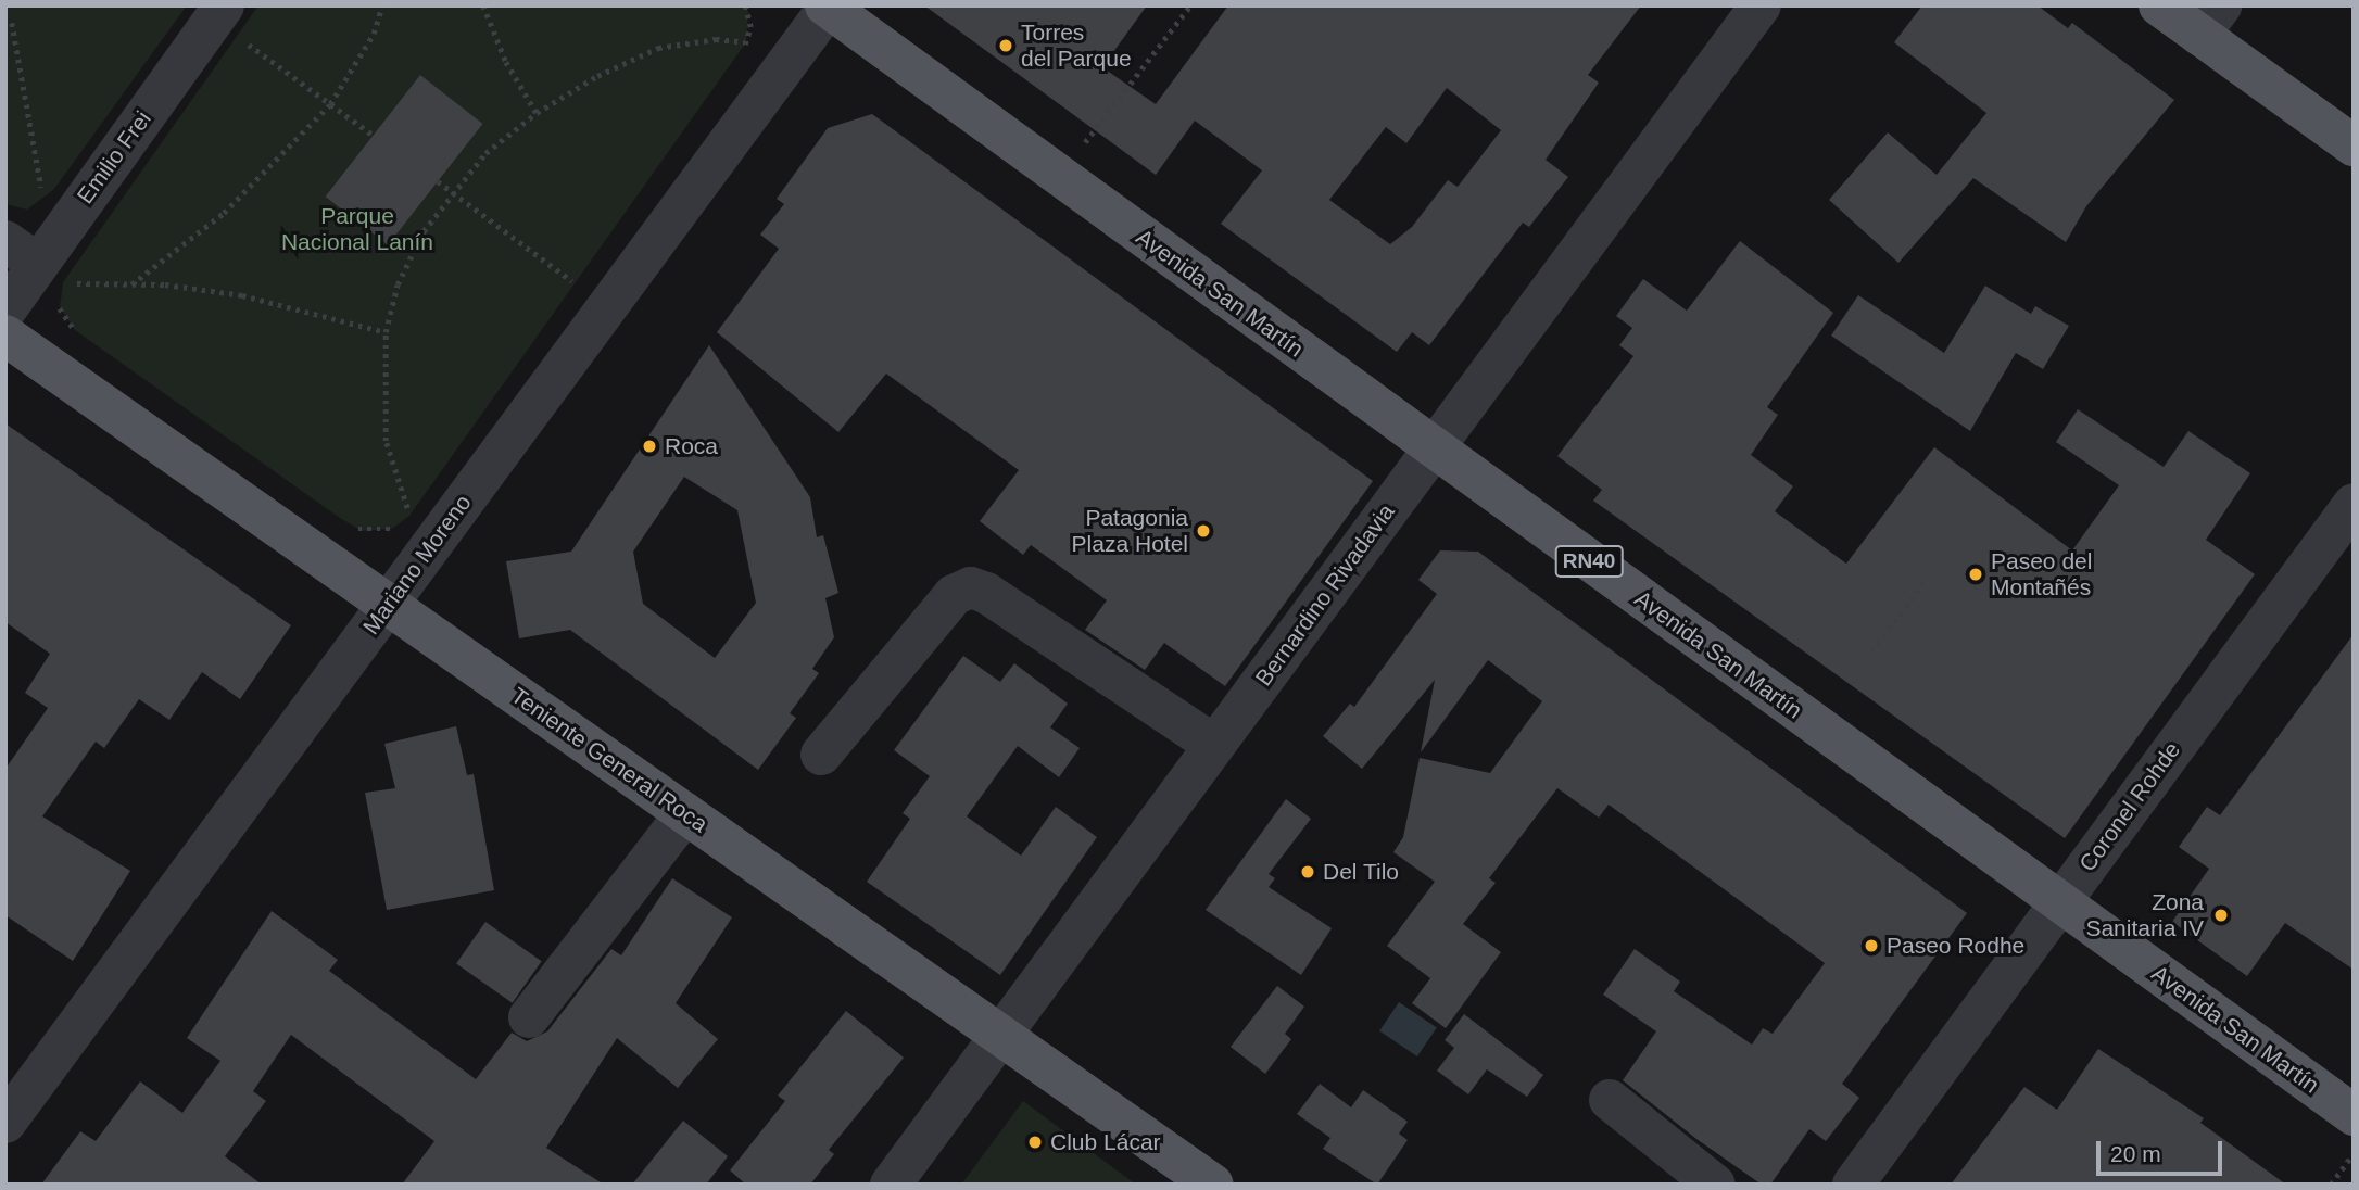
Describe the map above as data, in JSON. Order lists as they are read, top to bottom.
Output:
{
  "streets": {
    "main road": ["Avenida San Martín", "RN40", "Teniente General Roca"],
    "street": [
      "Emilio Frei",
      "Mariano Moreno",
      "Bernardino Rivadavia",
      "Coronel Rohde"
    ]
  },
  "crossings": [
    ["Avenida San Martín", "Mariano Moreno"],
    ["Avenida San Martín", "Bernardino Rivadavia"],
    ["Avenida San Martín", "Coronel Rohde"],
    ["Mariano Moreno", "Teniente General Roca"],
    ["Bernardino Rivadavia", "Teniente General Roca"]
  ],
  "parks": ["Parque Nacional Lanín"],
  "places": [
    "Torres del Parque",
    "Roca",
    "Patagonia Plaza Hotel",
    "Paseo del Montañés",
    "Del Tilo",
    "Zona Sanitaria IV",
    "Paseo Rodhe",
    "Club Lácar"
  ],
  "scale_bar": "20 m"
}
